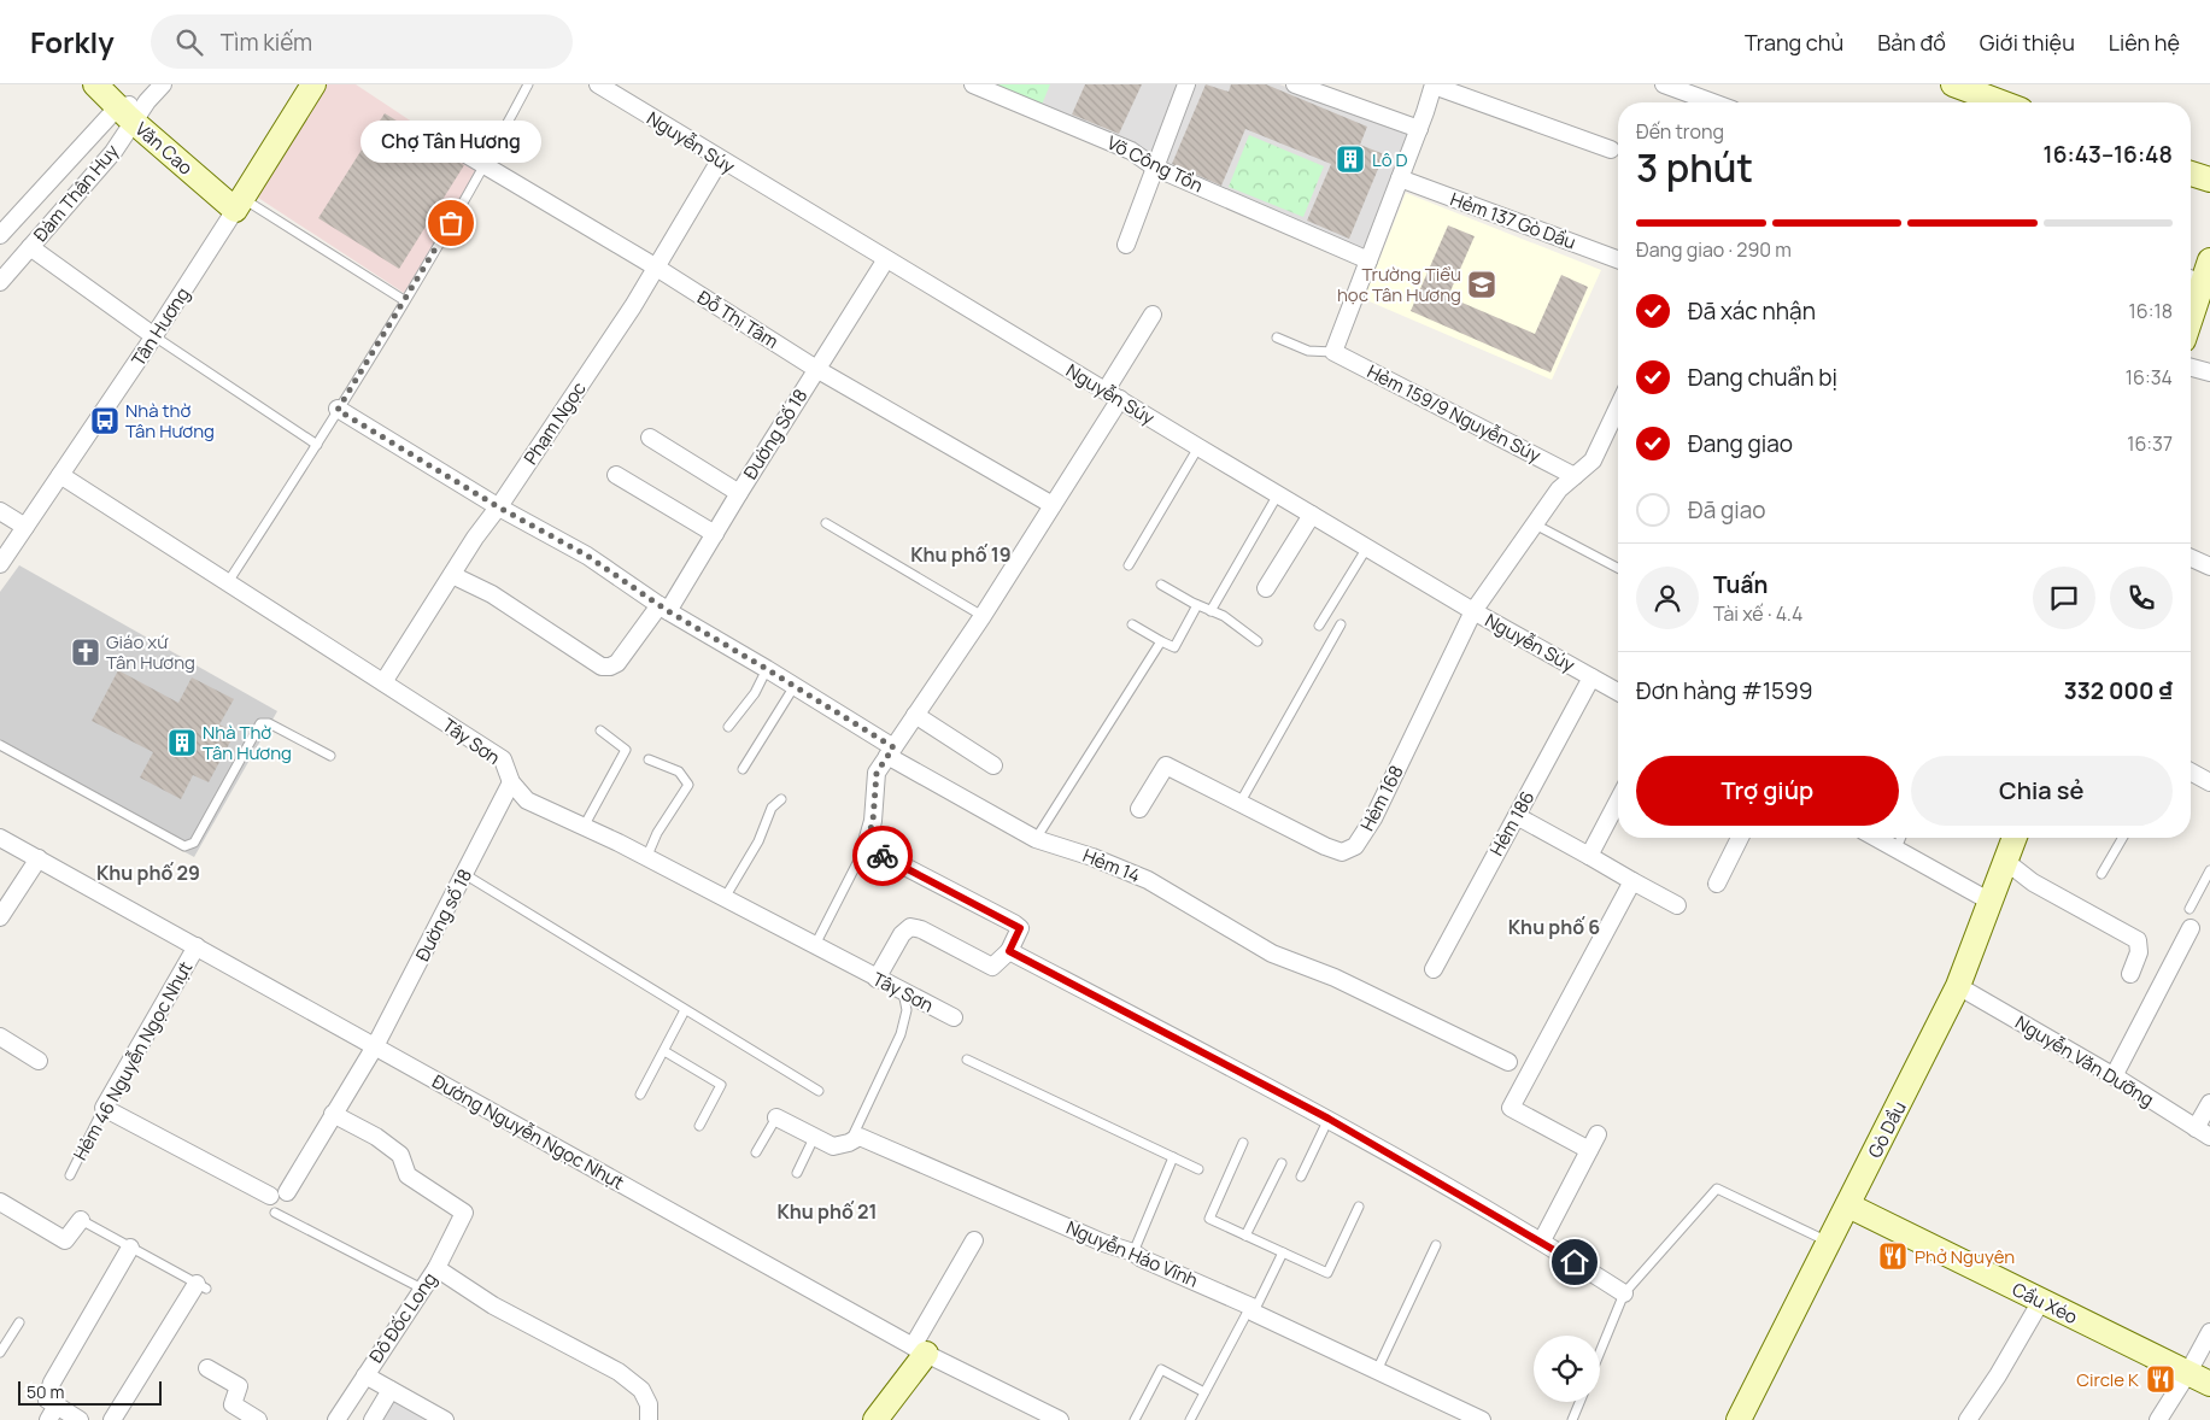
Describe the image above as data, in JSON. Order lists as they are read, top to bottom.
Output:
{
  "streets": {
    "street": [
      "Nguyễn Súy",
      "Văn Cao",
      "Võ Công Tồn",
      "Đàm Thận Huy",
      "Hẻm 137 Gò Dầu",
      "Đỗ Thị Tâm",
      "Tân Hương",
      "Hẻm 159/9 Nguyễn Súy",
      "Phạm Ngọc",
      "Đường Số 18",
      "Tây Sơn",
      "Hẻm 168",
      "Hẻm 186",
      "Hẻm 14",
      "Đường số 18",
      "Hẻm 46 Nguyễn Ngọc Nhựt",
      "Nguyễn Văn Dưỡng",
      "Gò Dầu",
      "Đường Nguyễn Ngọc Nhựt",
      "Nguyễn Háo Vĩnh",
      "Cầu Xéo",
      "Đô Đốc Long"
    ]
  },
  "crossings": [
    ["Nguyễn Súy", "Phạm Ngọc"],
    ["Nguyễn Súy", "Đường Số 18"],
    ["Nguyễn Súy", "Hẻm 168"],
    ["Nguyễn Súy", "Hẻm 186"],
    ["Văn Cao", "Đàm Thận Huy"],
    ["Văn Cao", "Tân Hương"],
    ["Đỗ Thị Tâm", "Phạm Ngọc"],
    ["Đỗ Thị Tâm", "Đường Số 18"],
    ["Tân Hương", "Tây Sơn"],
    ["Phạm Ngọc", "Đường Số 18"],
    ["Phạm Ngọc", "Tây Sơn"],
    ["Phạm Ngọc", "Hẻm 14"],
    ["Đường Số 18", "Hẻm 14"],
    ["Tây Sơn", "Đường số 18"],
    ["Đường số 18", "Đường Nguyễn Ngọc Nhựt"],
    ["Đường số 18", "Đô Đốc Long"],
    ["Hẻm 46 Nguyễn Ngọc Nhựt", "Đường Nguyễn Ngọc Nhựt"],
    ["Nguyễn Văn Dưỡng", "Gò Dầu"],
    ["Gò Dầu", "Cầu Xéo"]
  ],
  "districts": [
    "Khu phố 19",
    "Khu phố 29",
    "Khu phố 6",
    "Khu phố 21"
  ],
  "places": {
    "building": ["Lô D", "Nhà Thờ Tân Hương"],
    "other": ["Chợ Tân Hương"],
    "school or university": ["Trường Tiểu học Tân Hương"],
    "bus stop": ["Nhà thờ Tân Hương"],
    "church": ["Giáo xứ Tân Hương"],
    "restaurant": ["Phở Nguyên", "Circle K"]
  },
  "scale_bar": "50 m",
  "page": {
    "header": "Forkly",
    "search": "Tìm kiếm",
    "nav": [
      "Trang chủ",
      "Bản đồ",
      "Giới thiệu",
      "Liên hệ"
    ],
    "heading": ["3 phút", "Đến trong", "16:43–16:48"],
    "panel": [
      "Tuấn",
      "Tài xế · 4.4",
      "Đơn hàng #1599",
      "332 000 ₫"
    ],
    "bubble": "Chợ Tân Hương",
    "bar": "Đang giao · 290 m",
    "list": [
      ["Đã xác nhận", "16:18"],
      ["Đang chuẩn bị", "16:34"],
      ["Đang giao", "16:37"],
      "Đã giao"
    ],
    "buttons": ["Trợ giúp", "Chia sẻ"],
    "scale": "50 m"
  }
}
